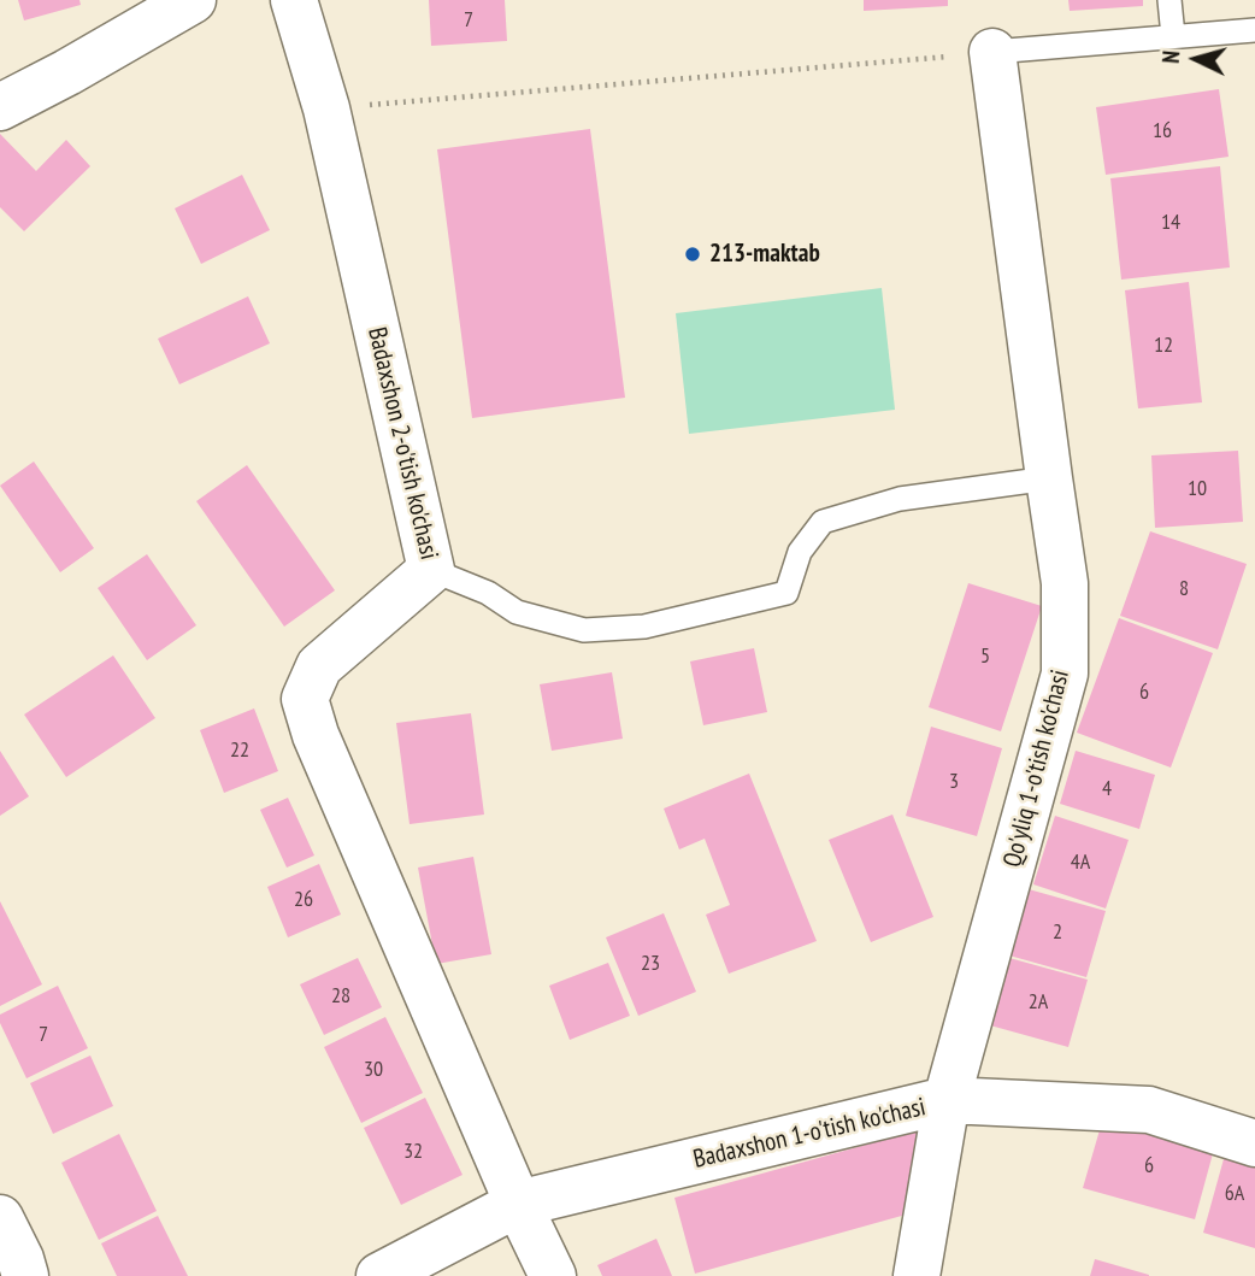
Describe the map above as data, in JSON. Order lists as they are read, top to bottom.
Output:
{
  "streets": {
    "street": ["Badaxshon 2-o'tish ko'chasi", "Qo'yliq 1-o'tish ko'chasi", "Badaxshon 1-o'tish ko'chasi"]
  },
  "crossings": [
    ["Badaxshon 2-o'tish ko'chasi", "Badaxshon 1-o'tish ko'chasi"],
    ["Qo'yliq 1-o'tish ko'chasi", "Badaxshon 1-o'tish ko'chasi"]
  ],
  "places": ["213-maktab"],
  "house_numbers": [
    "7",
    "16",
    "14",
    "12",
    "10",
    "8",
    "5",
    "6",
    "22",
    "3",
    "4",
    "4A",
    "26",
    "2",
    "23",
    "28",
    "2A",
    "7",
    "30",
    "32",
    "6",
    "6A"
  ],
  "north": "left"
}
